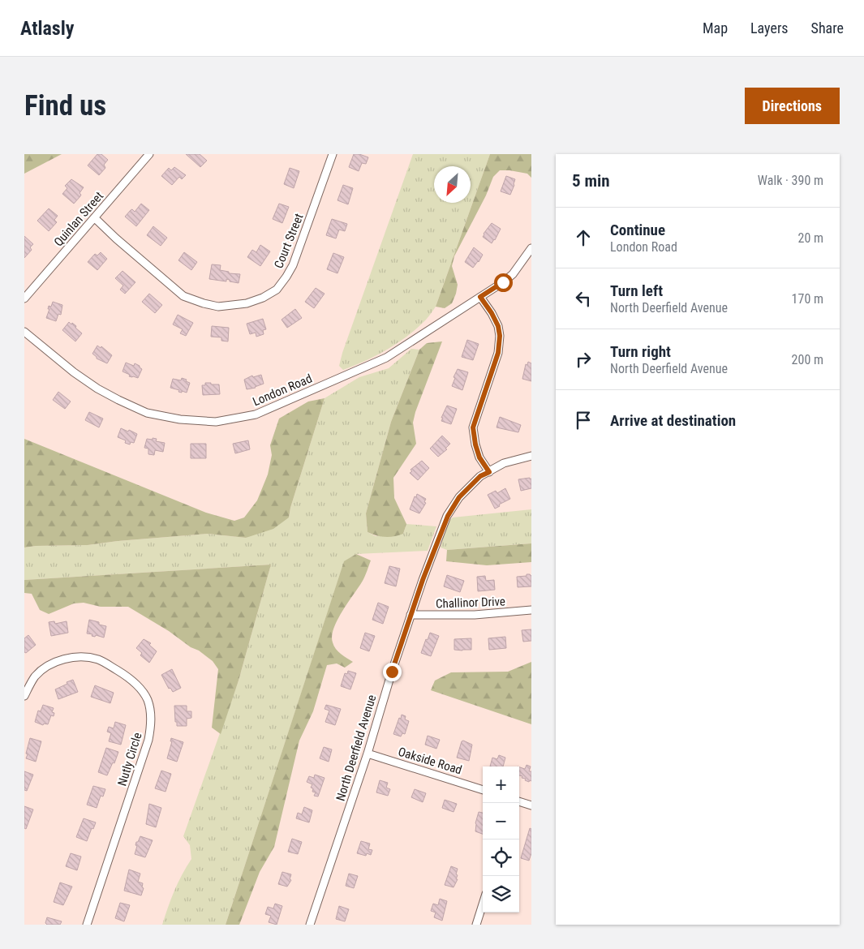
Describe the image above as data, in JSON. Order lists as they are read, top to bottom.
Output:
{
  "streets": {
    "street": [
      "Quinlan Street",
      "Court Street",
      "London Road",
      "Challinor Drive",
      "North Deerfield Avenue",
      "Nutly Circle",
      "Oakside Road"
    ]
  },
  "crossings": [
    ["Quinlan Street", "Court Street"],
    ["Challinor Drive", "North Deerfield Avenue"],
    ["North Deerfield Avenue", "Oakside Road"]
  ],
  "north": "bottom left",
  "page": {
    "header": "Atlasly",
    "nav": ["Map", "Layers", "Share"],
    "buttons": "Directions",
    "title": "Find us",
    "heading": ["5 min", "Walk · 390 m"],
    "list": [
      ["Continue", "London Road", "20 m"],
      ["Turn left", "North Deerfield Avenue", "170 m"],
      ["Turn right", "North Deerfield Avenue", "200 m"],
      "Arrive at destination"
    ],
    "map_buttons": ["+", "−"]
  }
}
